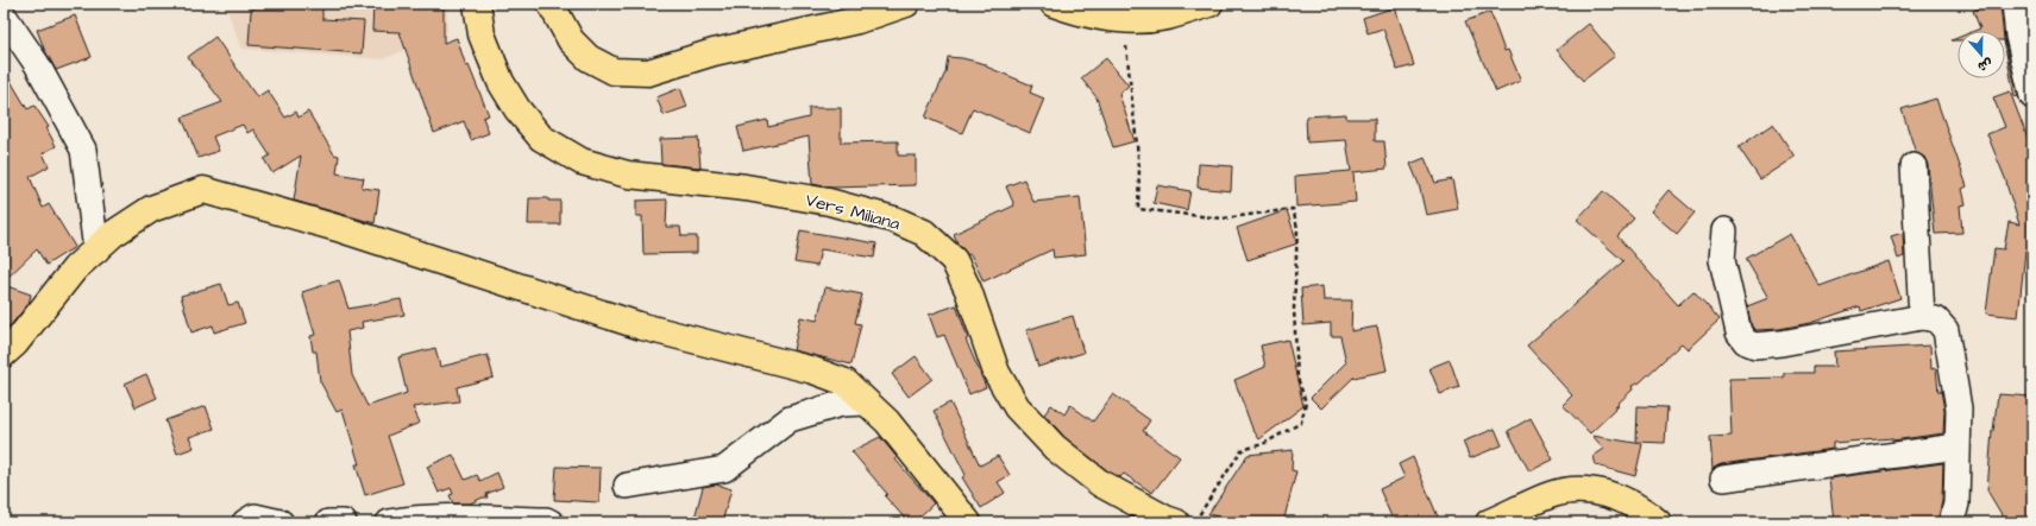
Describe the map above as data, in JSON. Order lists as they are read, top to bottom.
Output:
{
  "streets": {
    "main road": ["Vers Miliana"]
  },
  "north": "bottom"
}
